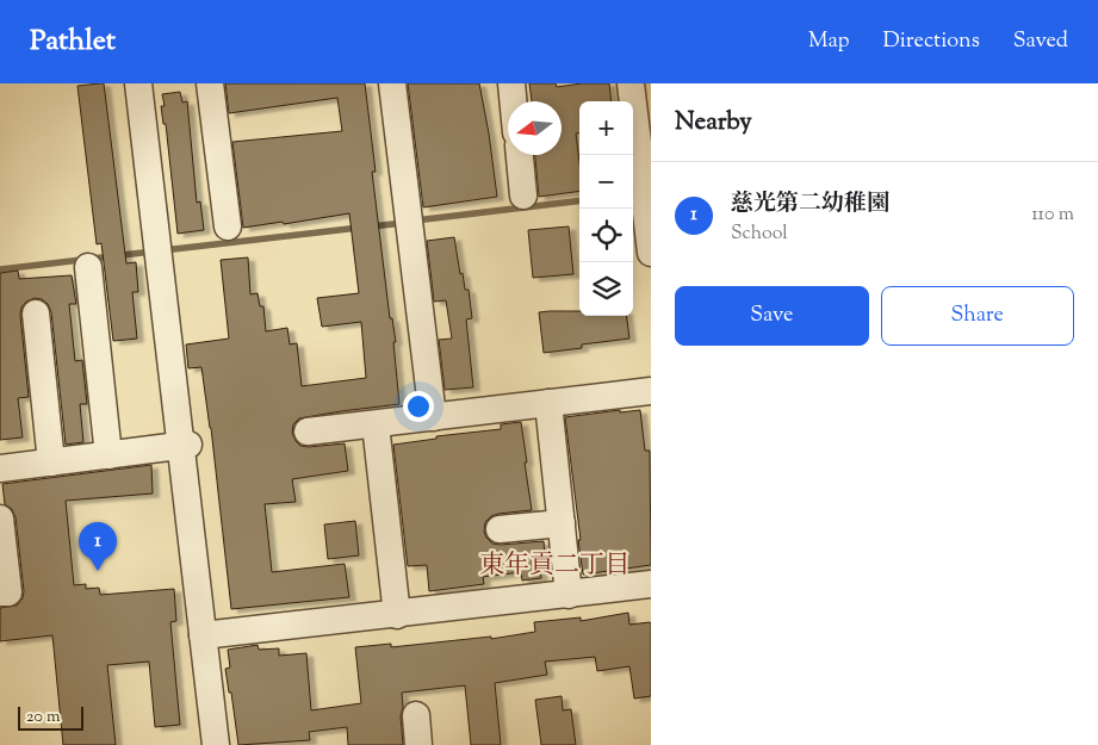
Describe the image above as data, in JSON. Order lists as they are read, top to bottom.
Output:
{
  "districts": ["東年貢二丁目"],
  "scale_bar": "20 m",
  "north": "left",
  "page": {
    "header": "Pathlet",
    "nav": ["Map", "Directions", "Saved"],
    "heading": "Nearby",
    "map_buttons": ["+", "−"],
    "list": [
      {
        "mark": "1",
        "name": "慈光第二幼稚園",
        "note": "School",
        "value": "110 m"
      }
    ],
    "buttons": ["Save", "Share"],
    "pins": "1",
    "scale": "20 m"
  }
}
